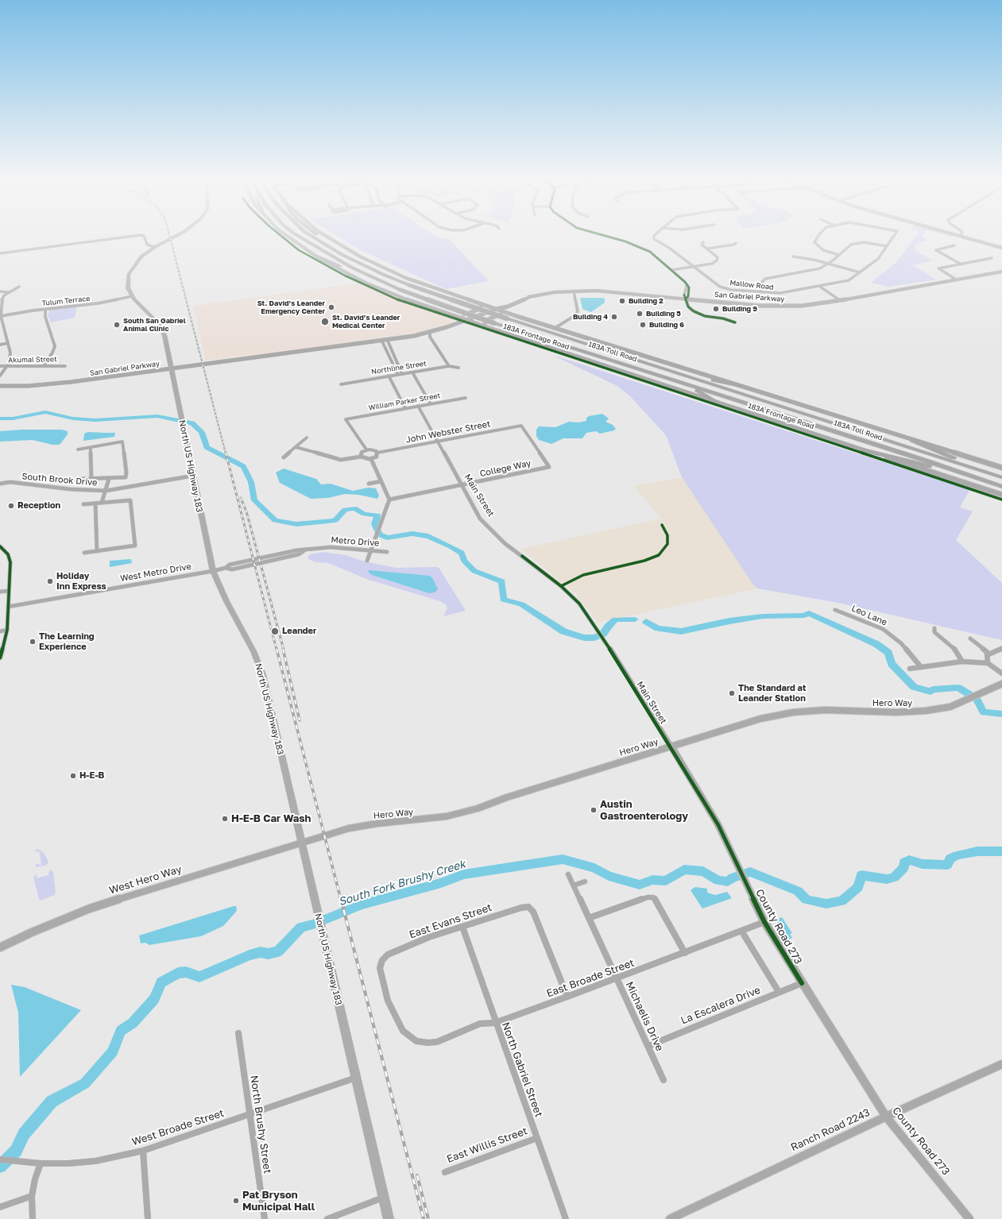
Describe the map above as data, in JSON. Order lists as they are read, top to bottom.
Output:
{
  "streets": {
    "highway": ["183A Toll Road"],
    "main road": [
      "San Gabriel Parkway",
      "183A Frontage Road",
      "North US Highway 183",
      "Main Street",
      "Hero Way",
      "West Hero Way",
      "County Road 273",
      "Ranch Road 2243"
    ],
    "street": [
      "Mallow Road",
      "Tulum Terrace",
      "Akumal Street",
      "Northline Street",
      "William Parker Street",
      "John Webster Street",
      "College Way",
      "South Brook Drive",
      "Metro Drive",
      "West Metro Drive",
      "Leo Lane",
      "East Evans Street",
      "East Broade Street",
      "La Escalera Drive",
      "Michaelis Drive",
      "North Gabriel Street",
      "North Brushy Street",
      "West Broade Street",
      "East Willis Street"
    ]
  },
  "crossings": [
    ["San Gabriel Parkway", "183A Frontage Road"],
    ["San Gabriel Parkway", "North US Highway 183"],
    ["Tulum Terrace", "North US Highway 183"],
    ["William Parker Street", "Main Street"],
    ["John Webster Street", "College Way"],
    ["John Webster Street", "Main Street"],
    ["North US Highway 183", "South Brook Drive"],
    ["North US Highway 183", "Metro Drive"],
    ["North US Highway 183", "West Metro Drive"],
    ["North US Highway 183", "Hero Way"],
    ["North US Highway 183", "West Hero Way"],
    ["North US Highway 183", "West Broade Street"],
    ["College Way", "Main Street"],
    ["Main Street", "Hero Way"],
    ["Main Street", "County Road 273"],
    ["Metro Drive", "West Metro Drive"],
    ["Hero Way", "West Hero Way"],
    ["East Evans Street", "East Broade Street"],
    ["East Evans Street", "North Gabriel Street"],
    ["County Road 273", "East Broade Street"],
    ["County Road 273", "La Escalera Drive"],
    ["County Road 273", "Ranch Road 2243"],
    ["East Broade Street", "Michaelis Drive"],
    ["East Broade Street", "North Gabriel Street"],
    ["La Escalera Drive", "Michaelis Drive"],
    ["North Gabriel Street", "East Willis Street"],
    ["North Brushy Street", "West Broade Street"]
  ],
  "water": ["South Fork Brushy Creek"],
  "places": [
    "Building 2",
    "St. David’s Leander Emergency Center",
    "Building 9",
    "Building 5",
    "Building 4",
    "St. David’s Leander Medical Center",
    "South San Gabriel Animal Clinic",
    "Building 6",
    "Reception",
    "Holiday Inn Express",
    "Leander",
    "The Learning Experience",
    "The Standard at Leander Station",
    "H-E-B",
    "Austin Gastroenterology",
    "H-E-B Car Wash",
    "Pat Bryson Municipal Hall"
  ]
}
